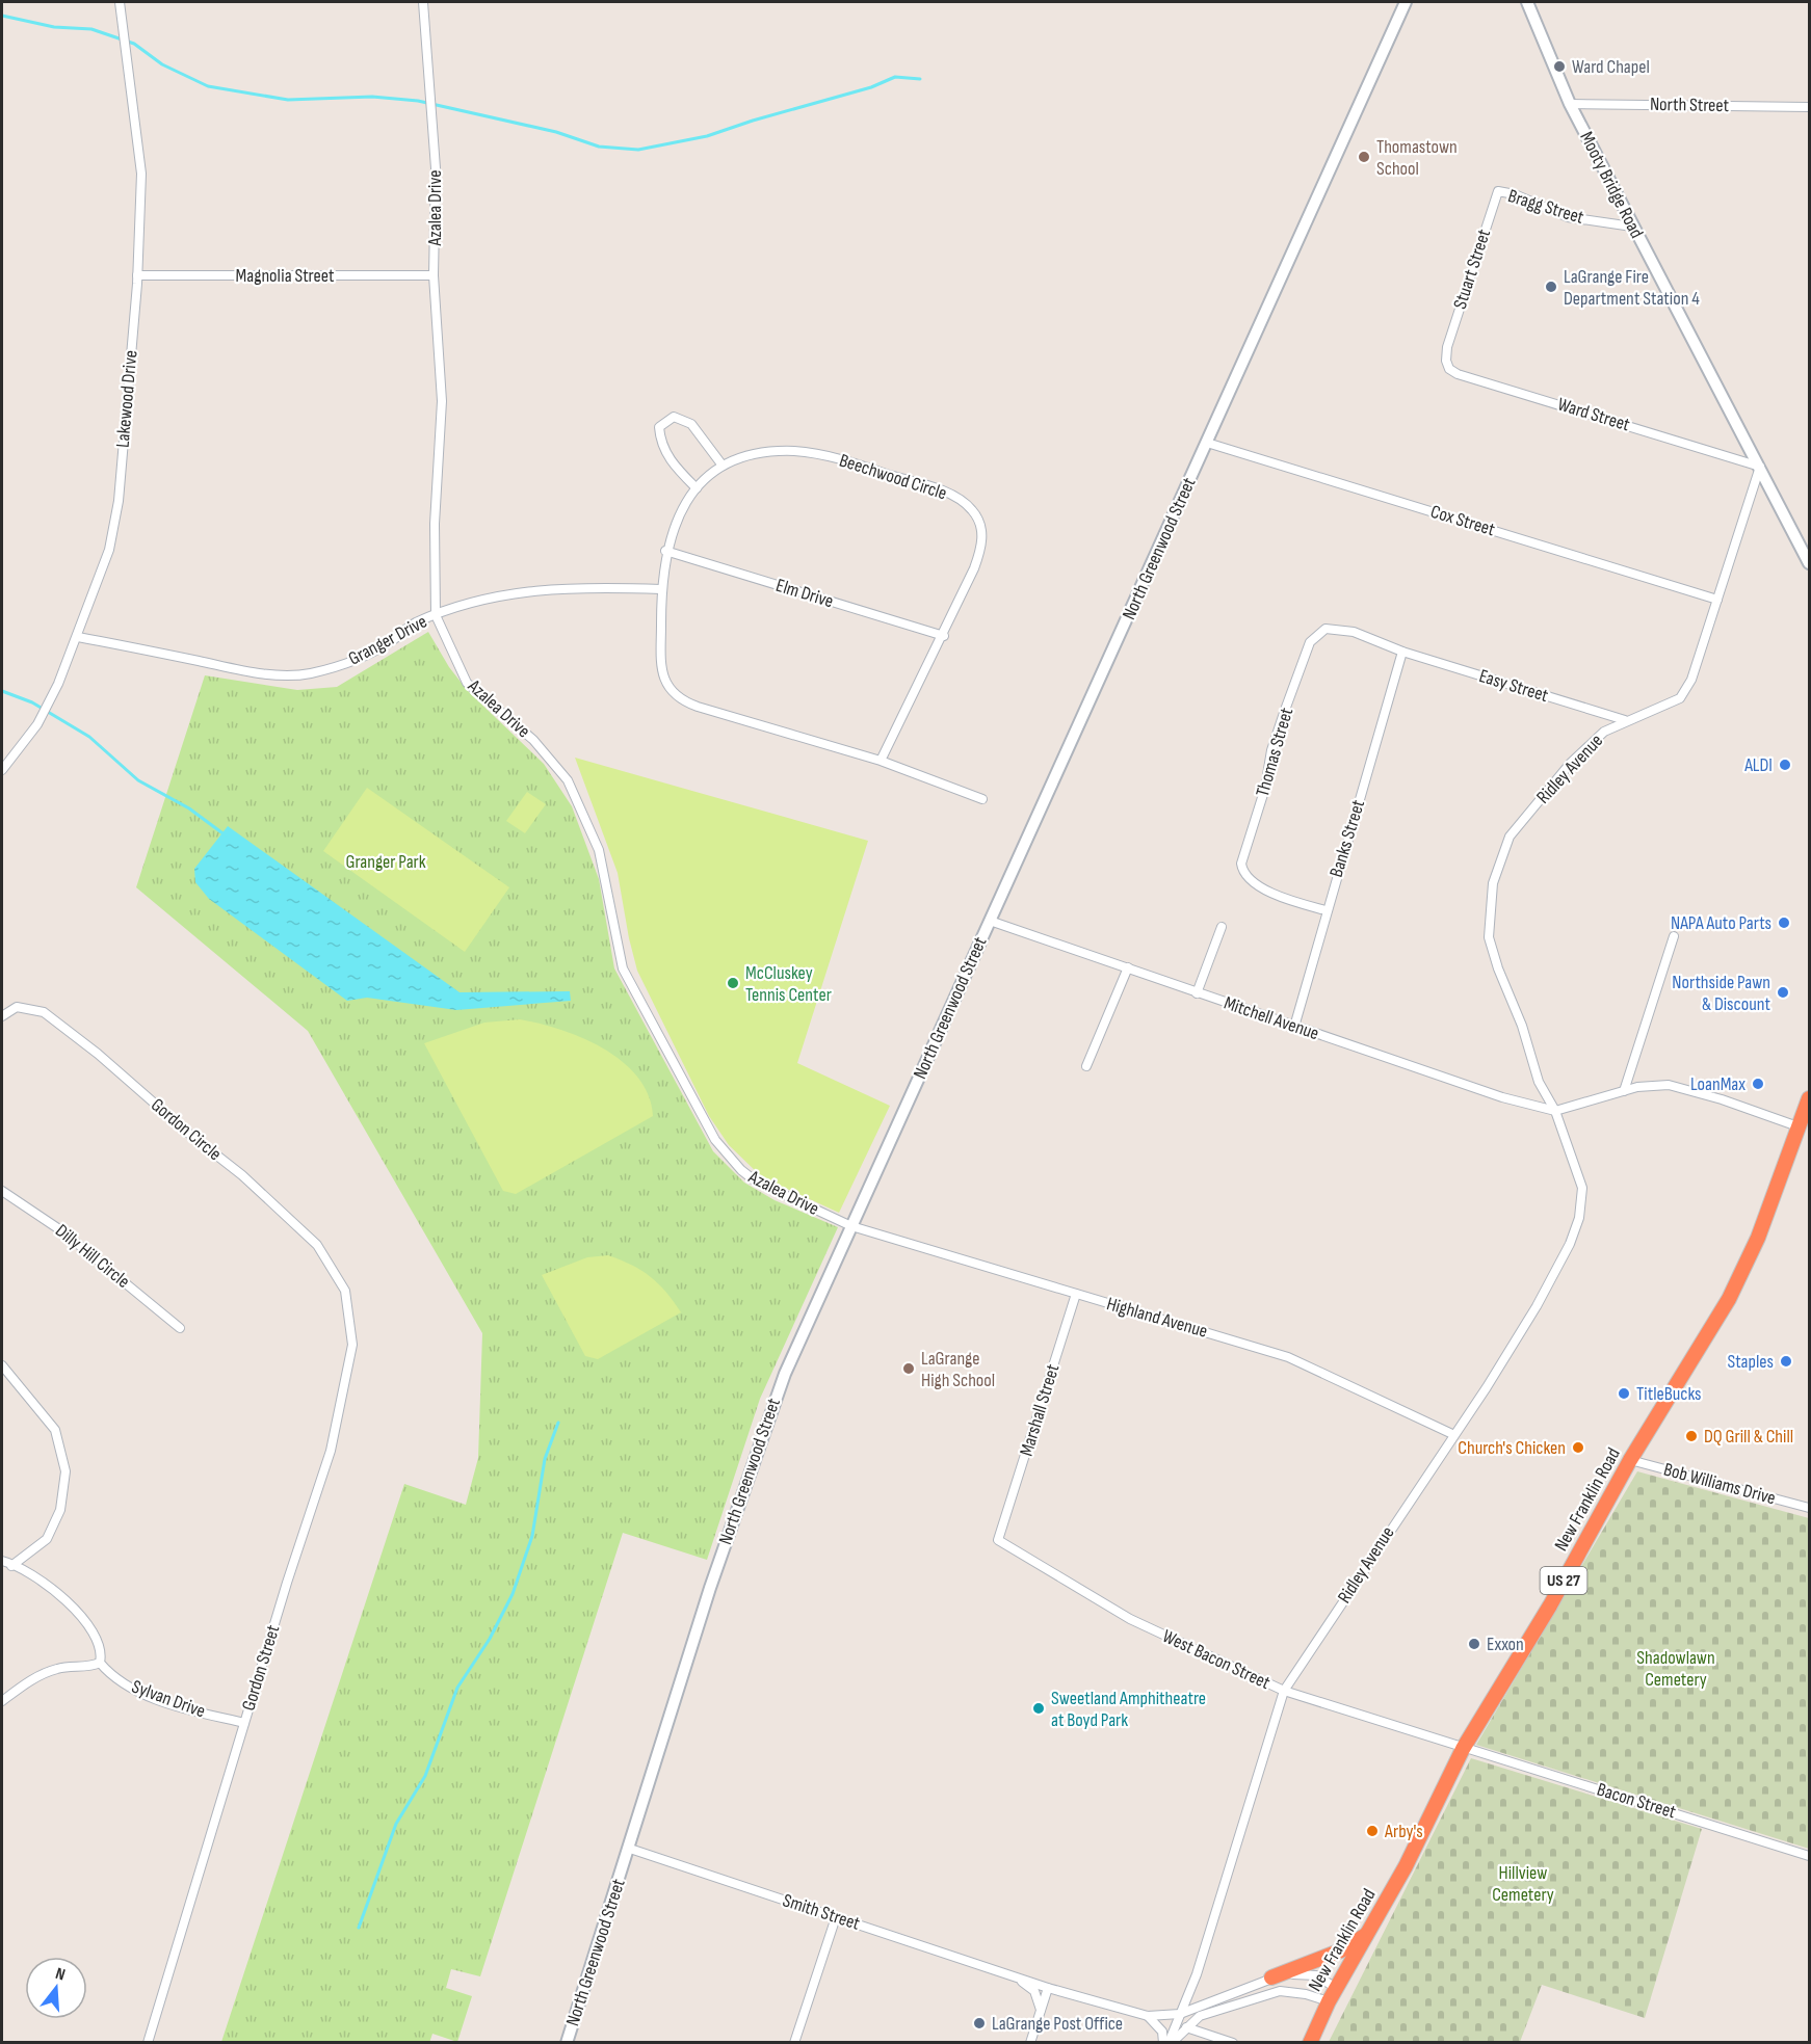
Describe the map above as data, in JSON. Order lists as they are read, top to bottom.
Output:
{
  "streets": {
    "highway": ["New Franklin Road", "US 27"],
    "main road": ["Mooty Bridge Road", "North Greenwood Street"],
    "street": [
      "North Street",
      "Bragg Street",
      "Azalea Drive",
      "Stuart Street",
      "Magnolia Street",
      "Lakewood Drive",
      "Ward Street",
      "Beechwood Circle",
      "Cox Street",
      "Elm Drive",
      "Granger Drive",
      "Easy Street",
      "Thomas Street",
      "Ridley Avenue",
      "Banks Street",
      "Mitchell Avenue",
      "Gordon Circle",
      "Dilly Hill Circle",
      "Highland Avenue",
      "Marshall Street",
      "Bob Williams Drive",
      "West Bacon Street",
      "Gordon Street",
      "Sylvan Drive",
      "Bacon Street",
      "Smith Street"
    ]
  },
  "crossings": [
    ["North Street", "Mooty Bridge Road"],
    ["Mooty Bridge Road", "Bragg Street"],
    ["Mooty Bridge Road", "Ward Street"],
    ["Mooty Bridge Road", "Ridley Avenue"],
    ["Bragg Street", "Stuart Street"],
    ["Azalea Drive", "Magnolia Street"],
    ["Azalea Drive", "North Greenwood Street"],
    ["Azalea Drive", "Granger Drive"],
    ["Azalea Drive", "Highland Avenue"],
    ["Stuart Street", "Ward Street"],
    ["Magnolia Street", "Lakewood Drive"],
    ["Lakewood Drive", "Granger Drive"],
    ["Ward Street", "Ridley Avenue"],
    ["Beechwood Circle", "Elm Drive"],
    ["Beechwood Circle", "Granger Drive"],
    ["Cox Street", "North Greenwood Street"],
    ["Cox Street", "Ridley Avenue"],
    ["North Greenwood Street", "Mitchell Avenue"],
    ["North Greenwood Street", "Highland Avenue"],
    ["North Greenwood Street", "Smith Street"],
    ["Easy Street", "Thomas Street"],
    ["Easy Street", "Ridley Avenue"],
    ["Easy Street", "Banks Street"],
    ["Thomas Street", "Banks Street"],
    ["Ridley Avenue", "Mitchell Avenue"],
    ["Ridley Avenue", "Highland Avenue"],
    ["Ridley Avenue", "New Franklin Road"],
    ["Ridley Avenue", "West Bacon Street"],
    ["Ridley Avenue", "Smith Street"],
    ["Banks Street", "Mitchell Avenue"],
    ["Gordon Circle", "Gordon Street"],
    ["Highland Avenue", "Marshall Street"],
    ["Marshall Street", "West Bacon Street"],
    ["Bob Williams Drive", "New Franklin Road"],
    ["New Franklin Road", "West Bacon Street"],
    ["New Franklin Road", "Bacon Street"],
    ["New Franklin Road", "Smith Street"],
    ["West Bacon Street", "Bacon Street"],
    ["Gordon Street", "Sylvan Drive"]
  ],
  "parks": ["Granger Park", "Shadowlawn Cemetery", "Hillview Cemetery"],
  "places": [
    "Ward Chapel",
    "Thomastown School",
    "LaGrange Fire Department Station 4",
    "ALDI",
    "NAPA Auto Parts",
    "McCluskey Tennis Center",
    "Northside Pawn & Discount",
    "LoanMax",
    "Staples",
    "LaGrange High School",
    "TitleBucks",
    "DQ Grill & Chill",
    "Church's Chicken",
    "Exxon",
    "Sweetland Amphitheatre at Boyd Park",
    "Arby's",
    "LaGrange Post Office"
  ],
  "north": "top"
}
